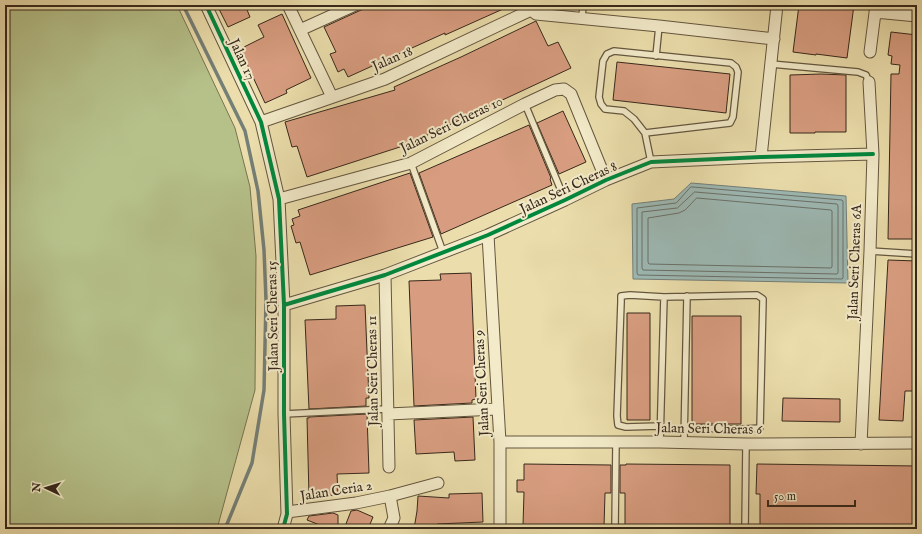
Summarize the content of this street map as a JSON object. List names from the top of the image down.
{
  "streets": {
    "street": [
      "Jalan 18",
      "Jalan 17",
      "Jalan Seri Cheras 10",
      "Jalan Seri Cheras 8",
      "Jalan Seri Cheras 6A",
      "Jalan Seri Cheras 15",
      "Jalan Seri Cheras 11",
      "Jalan Seri Cheras 9",
      "Jalan Seri Cheras 6",
      "Jalan Ceria 2"
    ]
  },
  "crossings": [
    ["Jalan 18", "Jalan 17"],
    ["Jalan 18", "Jalan Seri Cheras 15"],
    ["Jalan 17", "Jalan Seri Cheras 15"],
    ["Jalan Seri Cheras 10", "Jalan Seri Cheras 8"],
    ["Jalan Seri Cheras 10", "Jalan Seri Cheras 15"],
    ["Jalan Seri Cheras 8", "Jalan Seri Cheras 6A"],
    ["Jalan Seri Cheras 8", "Jalan Seri Cheras 15"],
    ["Jalan Seri Cheras 8", "Jalan Seri Cheras 11"],
    ["Jalan Seri Cheras 8", "Jalan Seri Cheras 9"],
    ["Jalan Seri Cheras 6A", "Jalan Seri Cheras 6"],
    ["Jalan Seri Cheras 15", "Jalan Ceria 2"],
    ["Jalan Seri Cheras 9", "Jalan Seri Cheras 6"]
  ],
  "scale_bar": "50 m",
  "north": "left"
}
